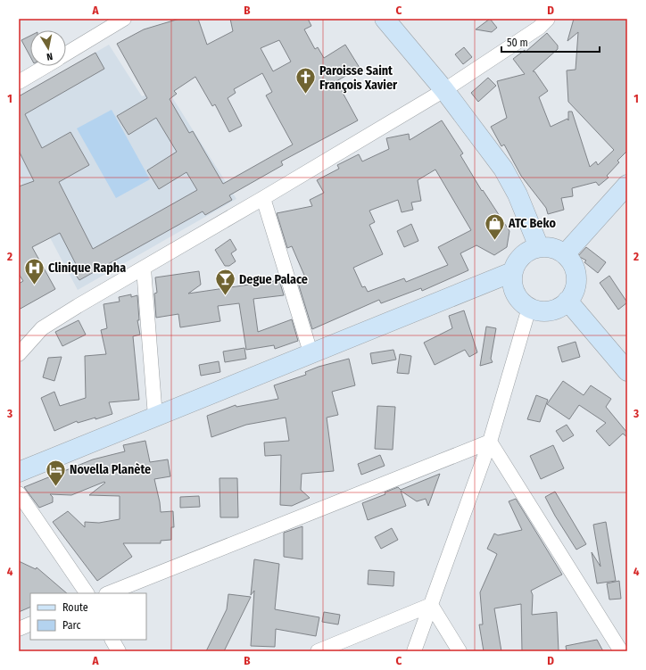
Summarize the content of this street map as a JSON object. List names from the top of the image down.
{
  "places": {
    "church": ["Paroisse Saint François Xavier"],
    "shop": ["ATC Beko"],
    "hospital": ["Clinique Rapha"],
    "bar": ["Degue Palace"],
    "hotel": ["Novella Planète"]
  },
  "legend": ["Route", "Parc"],
  "scale_bar": "50 m",
  "north": "bottom",
  "grid": {
    "columns": [
      "A",
      "B",
      "C",
      "D"
    ],
    "rows": [
      "1",
      "2",
      "3",
      "4"
    ]
  }
}
